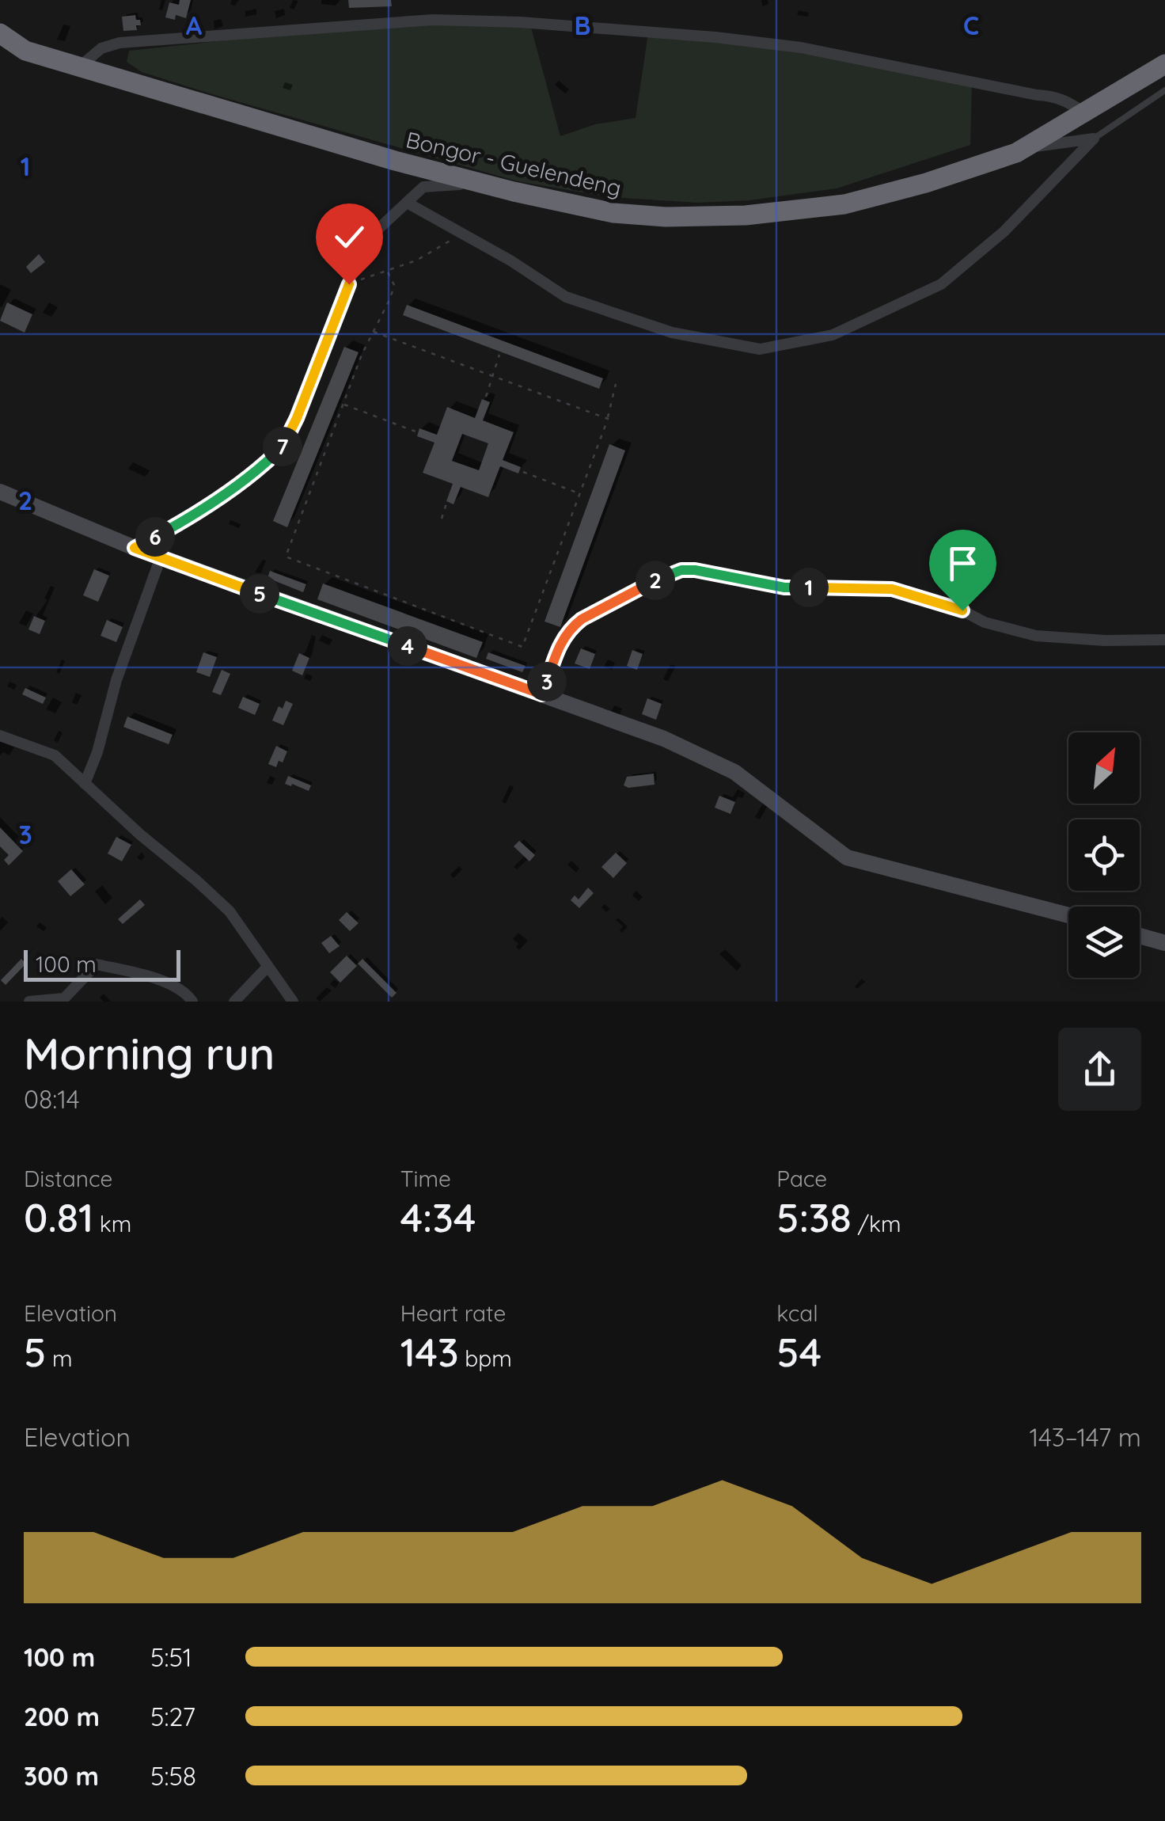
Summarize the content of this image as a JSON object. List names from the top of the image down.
{
  "streets": {
    "highway": ["Bongor - Guelendeng"]
  },
  "scale_bar": "100 m",
  "north": "top right",
  "page": {
    "pins": [
      "7",
      "6",
      "2",
      "1",
      "5",
      "4",
      "3"
    ],
    "scale": "100 m",
    "heading": ["Morning run", "08:14"],
    "stats": [
      ["Distance", "0.81 km"],
      ["Time", "4:34"],
      ["Pace", "5:38 /km"],
      ["Elevation", "5 m"],
      ["Heart rate", "143 bpm"],
      ["kcal", "54"]
    ],
    "chart": ["Elevation", "143–147 m"],
    "list": [
      {
        "name": "100 m",
        "note": "5:51"
      },
      {
        "name": "200 m",
        "note": "5:27"
      },
      {
        "name": "300 m",
        "note": "5:58"
      }
    ]
  },
  "grid": {
    "columns": ["A", "B", "C"],
    "rows": ["1", "2", "3"]
  }
}
